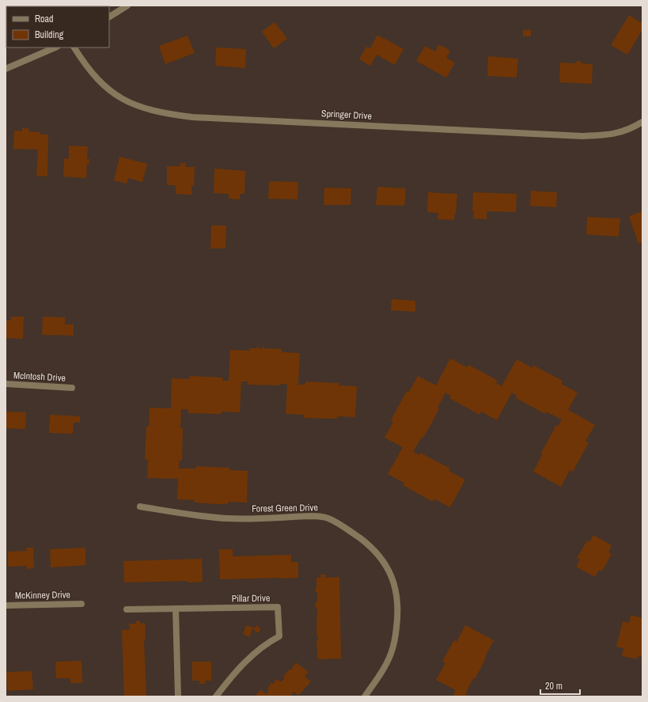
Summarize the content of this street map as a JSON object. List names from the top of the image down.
{
  "streets": {
    "street": [
      "Springer Drive",
      "McIntosh Drive",
      "Forest Green Drive",
      "McKinney Drive",
      "Pillar Drive"
    ]
  },
  "legend": ["Road", "Building"],
  "scale_bar": "20 m"
}
